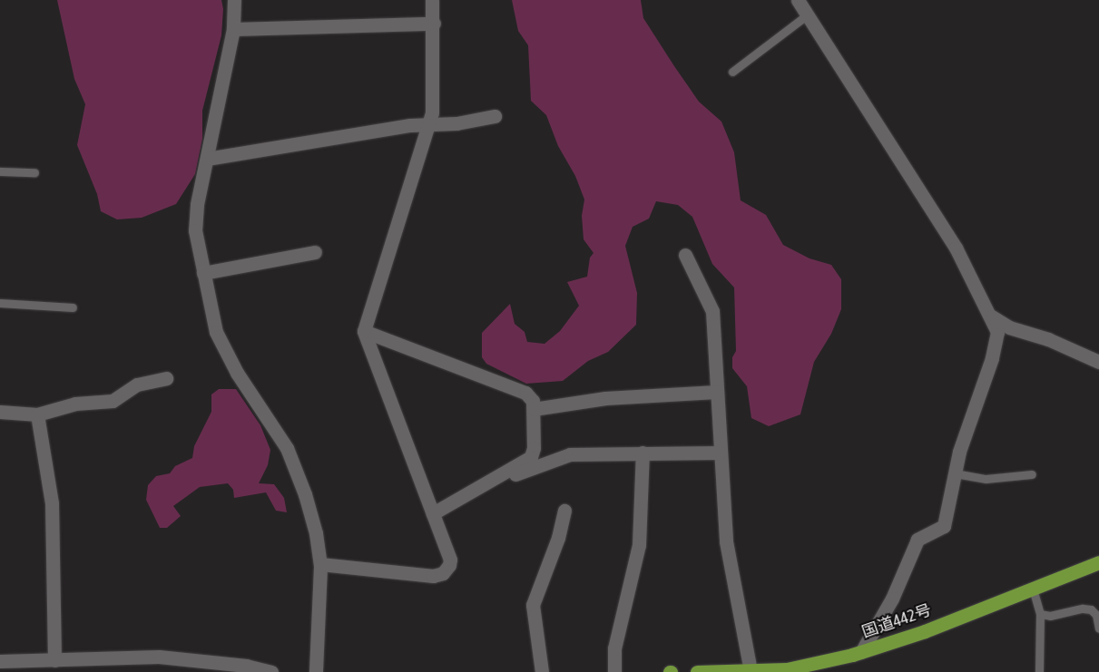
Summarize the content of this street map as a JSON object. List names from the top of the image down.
{
  "streets": {
    "highway": ["国道442号"]
  }
}
